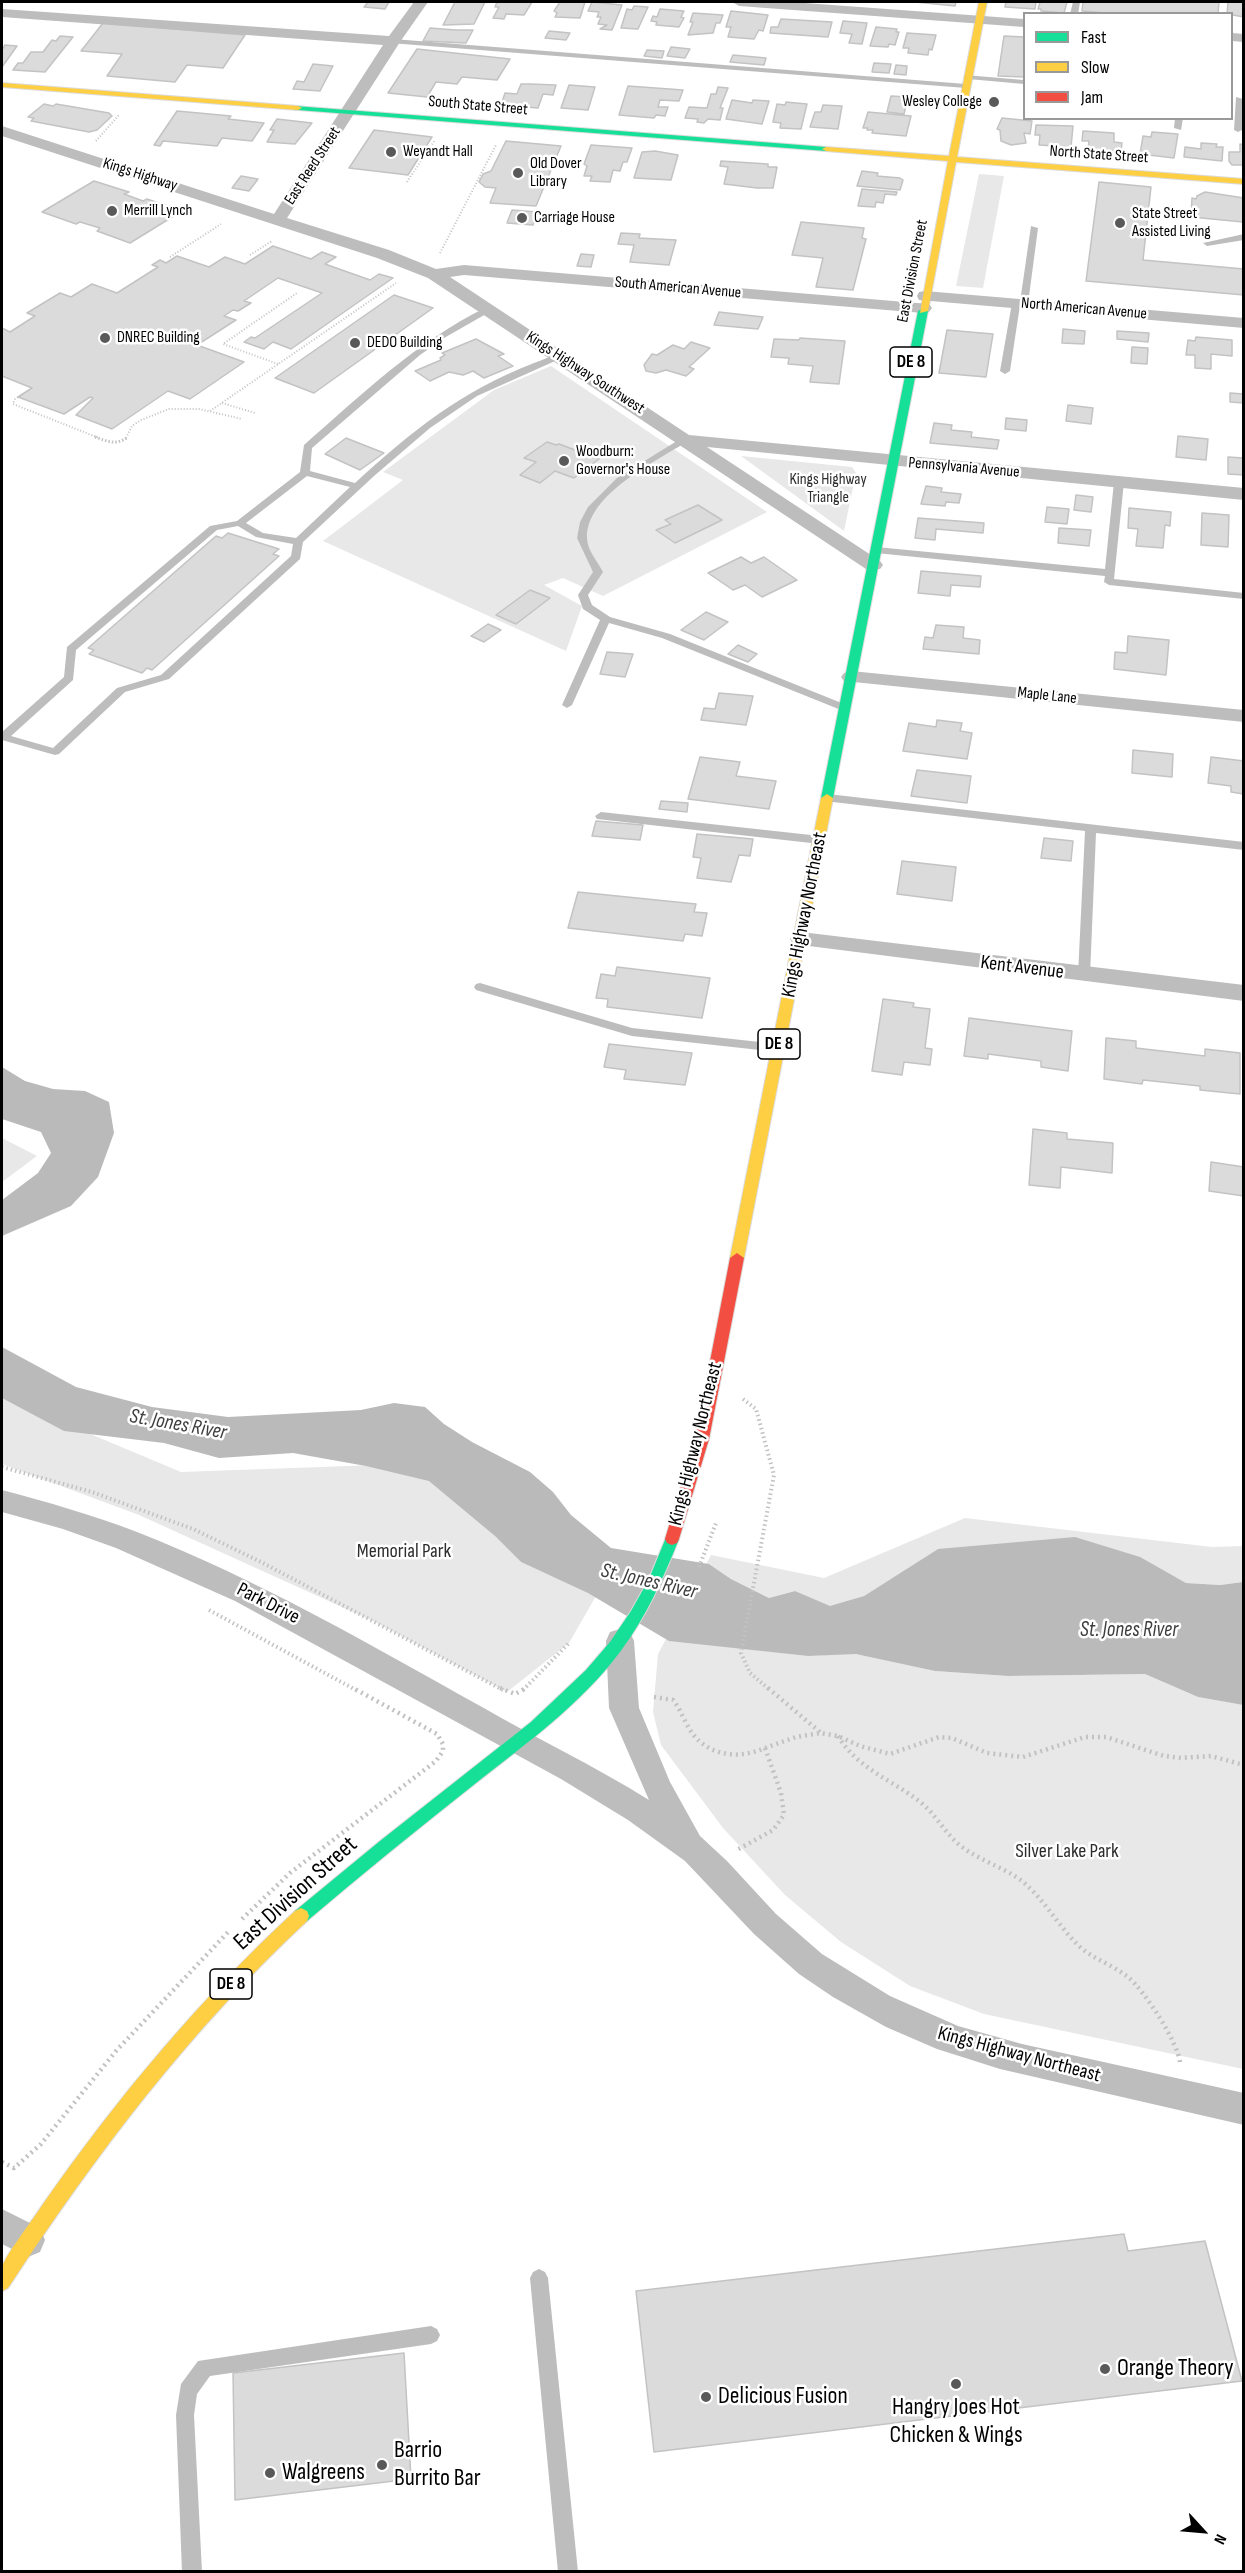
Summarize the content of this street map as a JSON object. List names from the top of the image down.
{
  "streets": {
    "main road": [
      "South State Street",
      "North State Street",
      "East Division Street",
      "DE 8",
      "Kings Highway Northeast"
    ],
    "street": [
      "East Reed Street",
      "Kings Highway",
      "South American Avenue",
      "North American Avenue",
      "Kings Highway Southwest",
      "Pennsylvania Avenue",
      "Maple Lane",
      "Kent Avenue",
      "Park Drive"
    ]
  },
  "crossings": [
    ["South State Street", "North State Street"],
    ["South State Street", "East Reed Street"],
    ["South State Street", "East Division Street"],
    ["South State Street", "DE 8"],
    ["North State Street", "East Division Street"],
    ["North State Street", "DE 8"],
    ["East Reed Street", "Kings Highway"],
    ["East Reed Street", "Kings Highway Southwest"],
    ["Kings Highway", "Kings Highway Southwest"],
    ["East Division Street", "South American Avenue"],
    ["East Division Street", "North American Avenue"],
    ["East Division Street", "DE 8"],
    ["East Division Street", "Kings Highway Southwest"],
    ["East Division Street", "Pennsylvania Avenue"],
    ["East Division Street", "Kings Highway Northeast"],
    ["East Division Street", "Park Drive"],
    ["South American Avenue", "North American Avenue"],
    ["South American Avenue", "Kings Highway Southwest"],
    ["Kings Highway Southwest", "Pennsylvania Avenue"],
    ["Kings Highway Southwest", "Kings Highway Northeast"],
    ["Maple Lane", "Kings Highway Northeast"],
    ["Kings Highway Northeast", "Kent Avenue"],
    ["Kings Highway Northeast", "Park Drive"]
  ],
  "water": ["St. Jones River"],
  "parks": ["Kings Highway Triangle", "Memorial Park", "Silver Lake Park"],
  "places": [
    "Wesley College",
    "Weyandt Hall",
    "Old Dover Library",
    "Merrill Lynch",
    "Carriage House",
    "State Street Assisted Living",
    "DNREC Building",
    "DEDO Building",
    "Woodburn: Governor's House",
    "Orange Theory",
    "Hangry Joes Hot Chicken & Wings",
    "Delicious Fusion",
    "Barrio Burrito Bar",
    "Walgreens"
  ],
  "legend": ["Fast", "Slow", "Jam"],
  "north": "bottom right"
}
